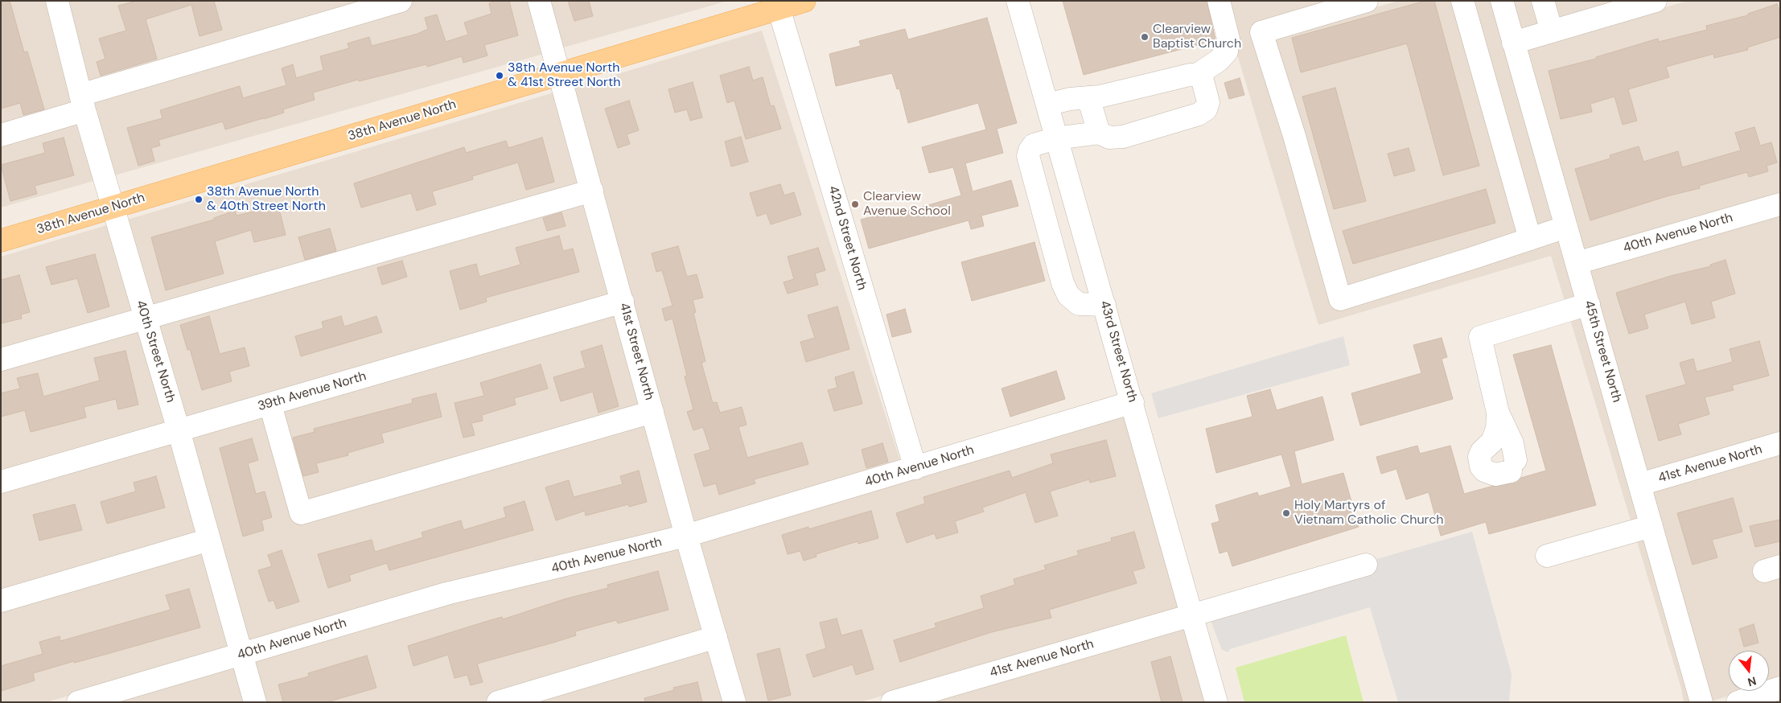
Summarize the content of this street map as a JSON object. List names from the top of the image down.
{
  "streets": {
    "main road": ["38th Avenue North"],
    "street": [
      "40th Avenue North",
      "42nd Street North",
      "40th Street North",
      "41st Street North",
      "43rd Street North",
      "45th Street North",
      "39th Avenue North",
      "41st Avenue North"
    ]
  },
  "crossings": [
    ["38th Avenue North", "42nd Street North"],
    ["38th Avenue North", "40th Street North"],
    ["38th Avenue North", "41st Street North"],
    ["40th Avenue North", "42nd Street North"],
    ["40th Avenue North", "40th Street North"],
    ["40th Avenue North", "41st Street North"],
    ["40th Avenue North", "43rd Street North"],
    ["40th Avenue North", "45th Street North"],
    ["40th Street North", "39th Avenue North"],
    ["41st Street North", "39th Avenue North"],
    ["43rd Street North", "41st Avenue North"],
    ["45th Street North", "41st Avenue North"]
  ],
  "places": [
    "Clearview Baptist Church",
    "38th Avenue North & 41st Street North",
    "38th Avenue North & 40th Street North",
    "Clearview Avenue School",
    "Holy Martyrs of Vietnam Catholic Church"
  ],
  "north": "bottom"
}
